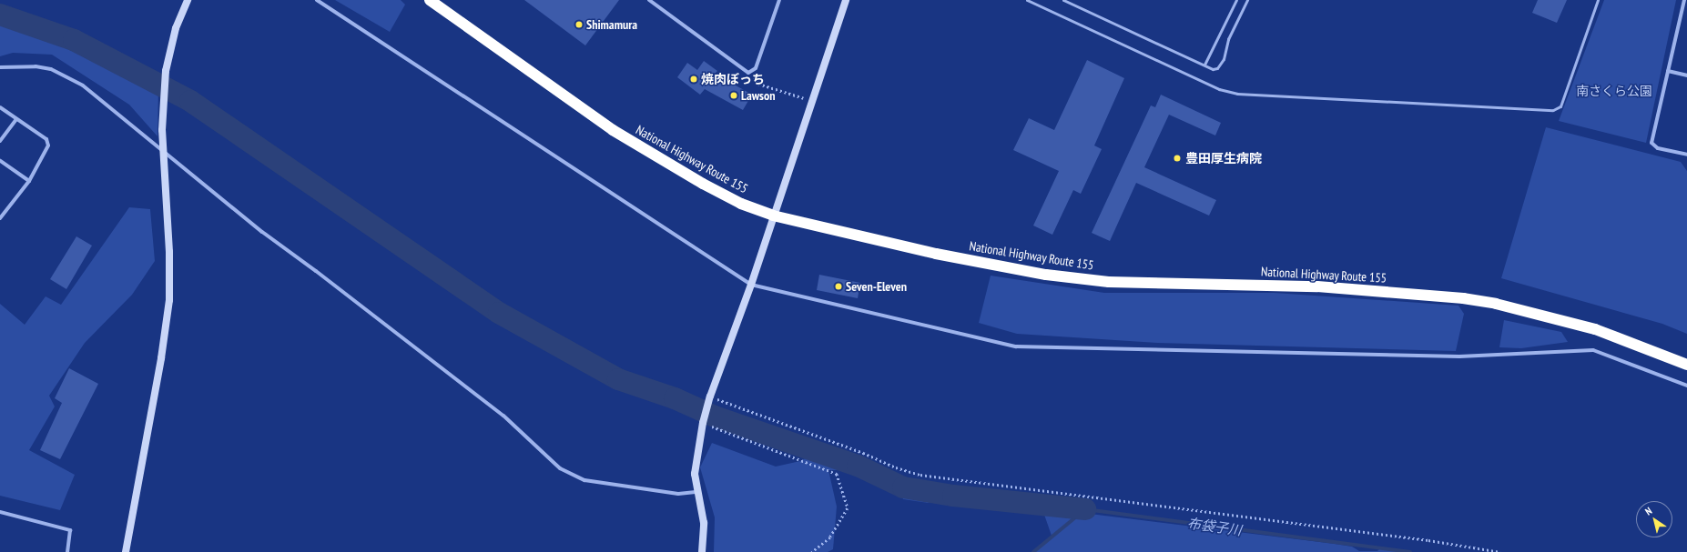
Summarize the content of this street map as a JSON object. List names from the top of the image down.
{
  "streets": {
    "highway": ["National Highway Route 155"]
  },
  "water": ["布袋子川"],
  "parks": ["南さくら公園"],
  "places": [
    "Shimamura",
    "焼肉ぼっち",
    "Lawson",
    "豊田厚生病院",
    "Seven-Eleven"
  ],
  "north": "top left"
}
